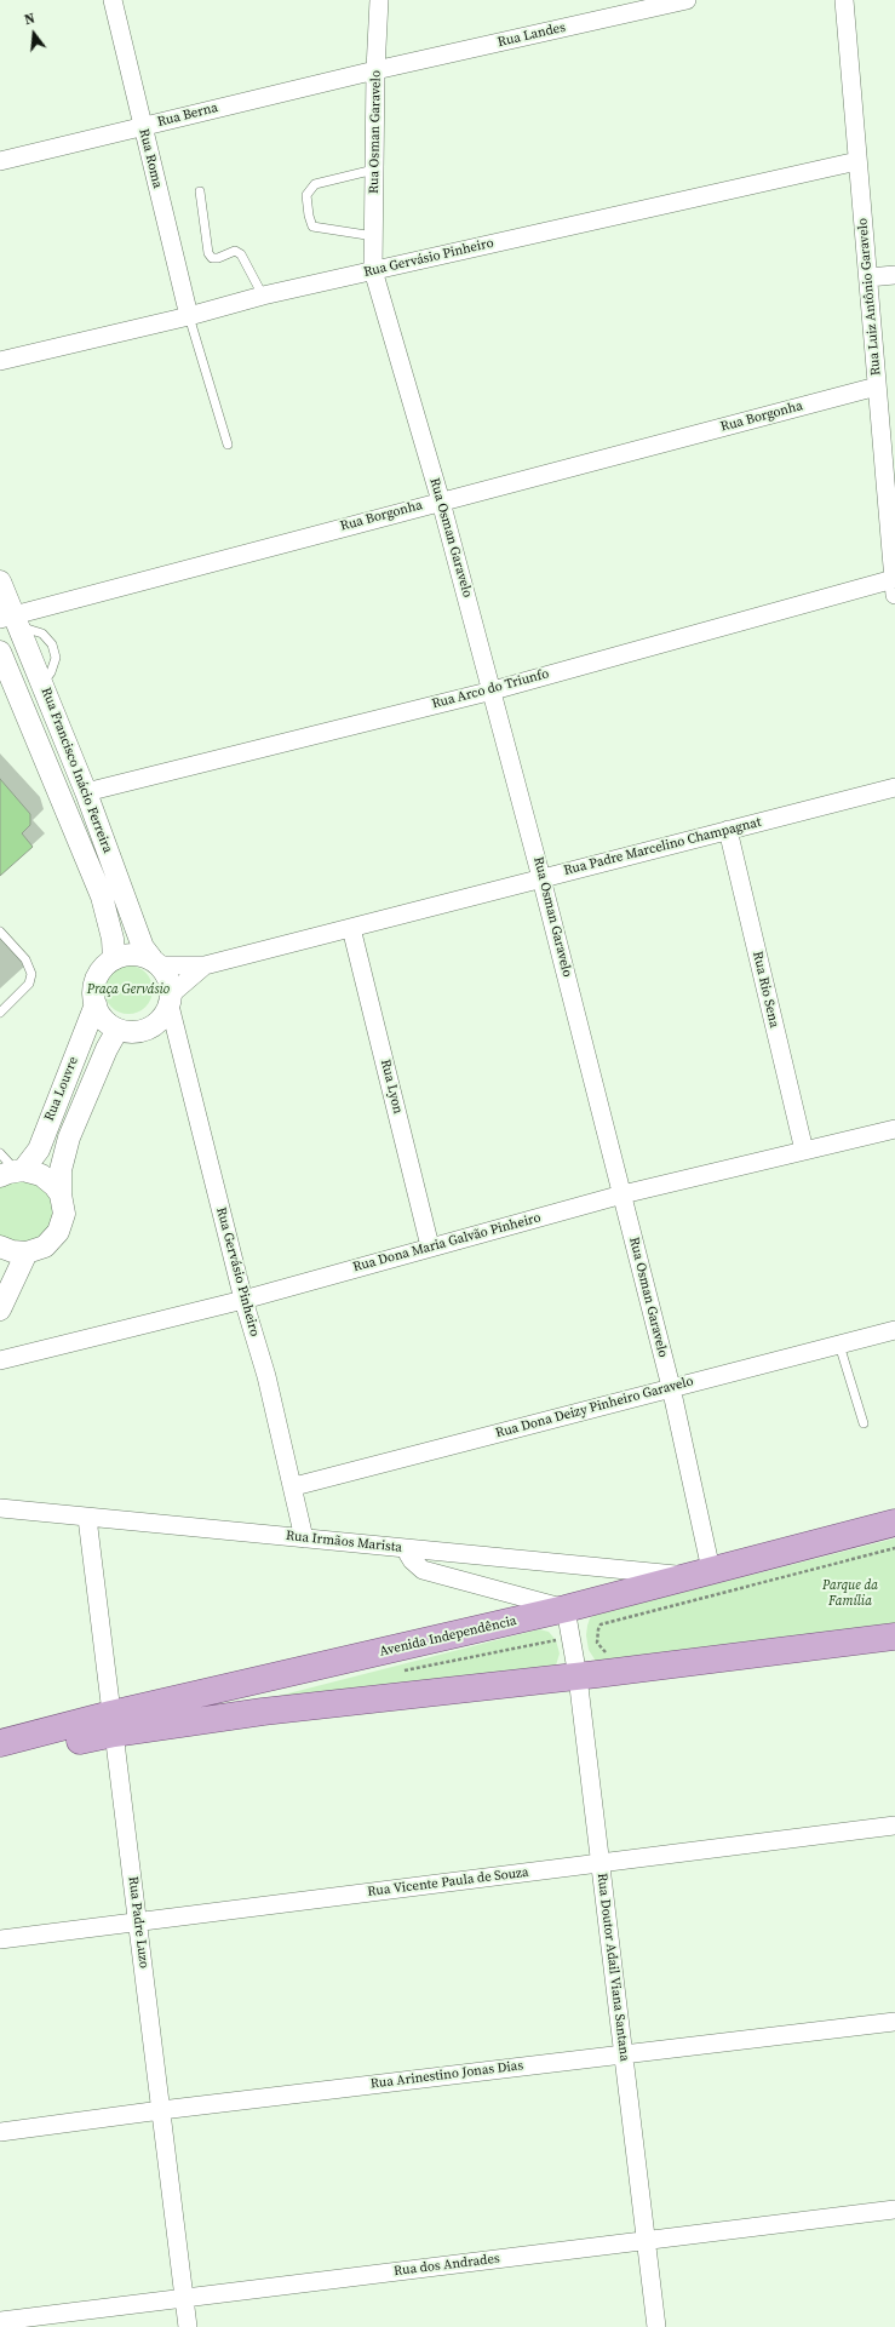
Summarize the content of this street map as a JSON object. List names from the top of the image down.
{
  "streets": {
    "main road": ["Avenida Independência"],
    "street": [
      "Rua Landes",
      "Rua Berna",
      "Rua Osman Garavelo",
      "Rua Roma",
      "Rua Gervásio Pinheiro",
      "Rua Luiz Antônio Garavelo",
      "Rua Borgonha",
      "Rua Arco do Triunfo",
      "Rua Francisco Inácio Ferreira",
      "Rua Padre Marcelino Champagnat",
      "Rua Rio Sena",
      "Rua Lyon",
      "Rua Louvre",
      "Rua Dona Maria Galvão Pinheiro",
      "Rua Dona Deizy Pinheiro Garavelo",
      "Rua Irmãos Marista",
      "Rua Vicente Paula de Souza",
      "Rua Padre Luzo",
      "Rua Doutor Adail Viana Santana",
      "Rua Arinestino Jonas Dias",
      "Rua dos Andrades"
    ]
  },
  "crossings": [
    ["Rua Landes", "Rua Berna"],
    ["Rua Landes", "Rua Osman Garavelo"],
    ["Rua Berna", "Rua Osman Garavelo"],
    ["Rua Berna", "Rua Roma"],
    ["Rua Osman Garavelo", "Rua Gervásio Pinheiro"],
    ["Rua Osman Garavelo", "Rua Borgonha"],
    ["Rua Osman Garavelo", "Rua Arco do Triunfo"],
    ["Rua Osman Garavelo", "Rua Padre Marcelino Champagnat"],
    ["Rua Osman Garavelo", "Rua Dona Maria Galvão Pinheiro"],
    ["Rua Osman Garavelo", "Rua Dona Deizy Pinheiro Garavelo"],
    ["Rua Osman Garavelo", "Rua Irmãos Marista"],
    ["Rua Osman Garavelo", "Avenida Independência"],
    ["Rua Roma", "Rua Gervásio Pinheiro"],
    ["Rua Gervásio Pinheiro", "Rua Luiz Antônio Garavelo"],
    ["Rua Gervásio Pinheiro", "Rua Francisco Inácio Ferreira"],
    ["Rua Gervásio Pinheiro", "Rua Padre Marcelino Champagnat"],
    ["Rua Gervásio Pinheiro", "Rua Louvre"],
    ["Rua Gervásio Pinheiro", "Rua Dona Maria Galvão Pinheiro"],
    ["Rua Gervásio Pinheiro", "Rua Dona Deizy Pinheiro Garavelo"],
    ["Rua Gervásio Pinheiro", "Rua Irmãos Marista"],
    ["Rua Luiz Antônio Garavelo", "Rua Borgonha"],
    ["Rua Luiz Antônio Garavelo", "Rua Arco do Triunfo"],
    ["Rua Borgonha", "Rua Francisco Inácio Ferreira"],
    ["Rua Arco do Triunfo", "Rua Francisco Inácio Ferreira"],
    ["Rua Francisco Inácio Ferreira", "Rua Padre Marcelino Champagnat"],
    ["Rua Francisco Inácio Ferreira", "Rua Louvre"],
    ["Rua Padre Marcelino Champagnat", "Rua Rio Sena"],
    ["Rua Padre Marcelino Champagnat", "Rua Lyon"],
    ["Rua Padre Marcelino Champagnat", "Rua Louvre"],
    ["Rua Rio Sena", "Rua Dona Maria Galvão Pinheiro"],
    ["Rua Lyon", "Rua Dona Maria Galvão Pinheiro"],
    ["Rua Irmãos Marista", "Avenida Independência"],
    ["Rua Irmãos Marista", "Rua Padre Luzo"],
    ["Avenida Independência", "Rua Padre Luzo"],
    ["Avenida Independência", "Rua Doutor Adail Viana Santana"],
    ["Rua Vicente Paula de Souza", "Rua Padre Luzo"],
    ["Rua Vicente Paula de Souza", "Rua Doutor Adail Viana Santana"],
    ["Rua Padre Luzo", "Rua Arinestino Jonas Dias"],
    ["Rua Padre Luzo", "Rua dos Andrades"],
    ["Rua Doutor Adail Viana Santana", "Rua Arinestino Jonas Dias"],
    ["Rua Doutor Adail Viana Santana", "Rua dos Andrades"]
  ],
  "parks": ["Praça Gervásio", "Parque da Família"],
  "north": "top"
}
